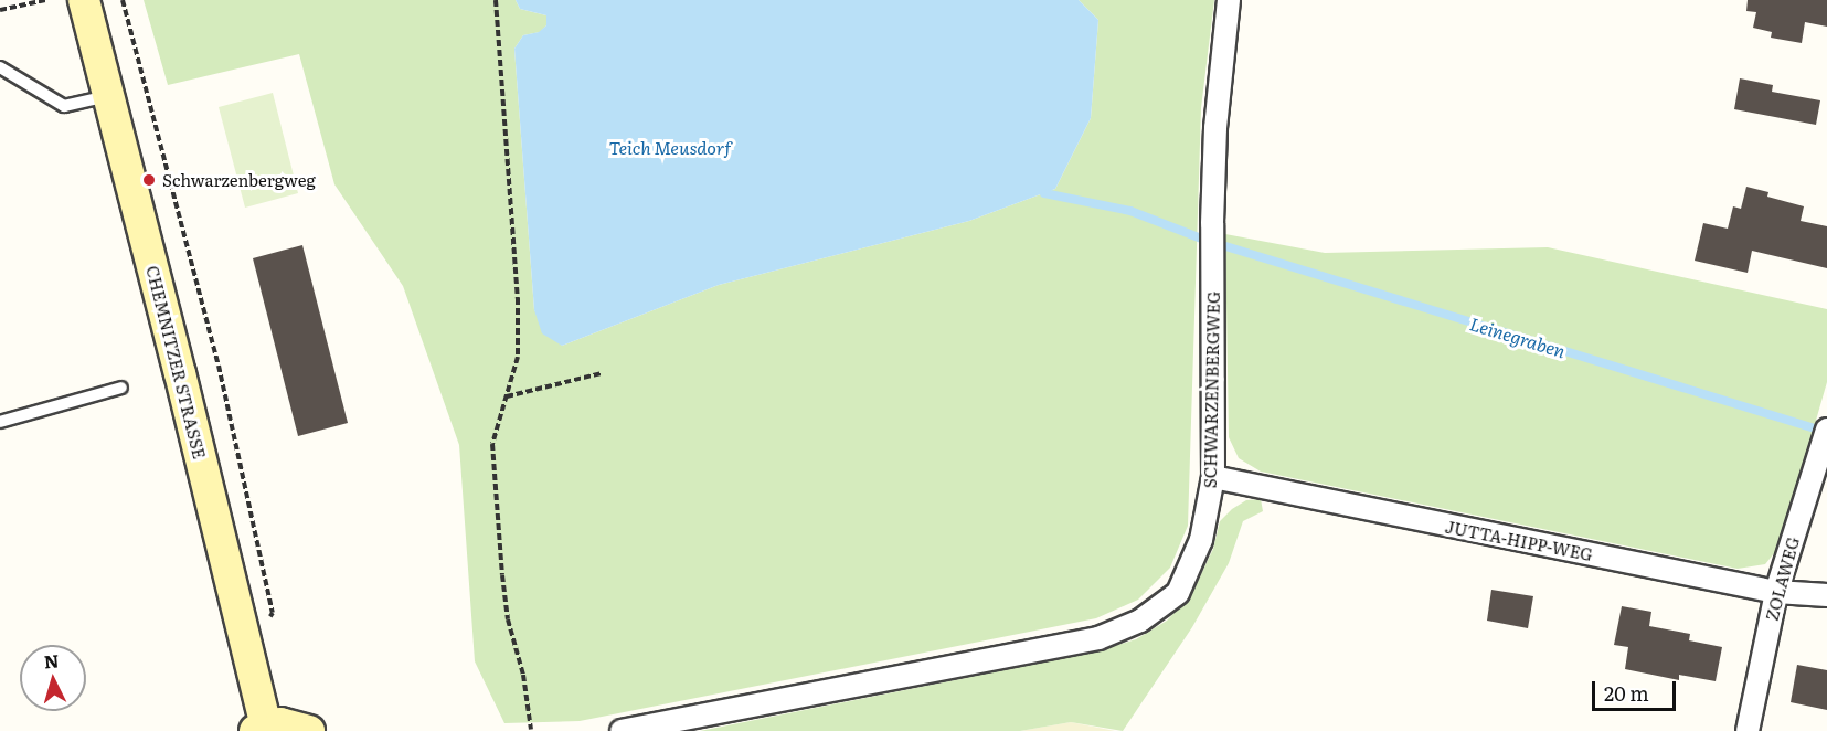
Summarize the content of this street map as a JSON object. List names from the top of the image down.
{
  "streets": {
    "main road": ["CHEMNITZER STRASSE"],
    "street": ["SCHWARZENBERGWEG", "JUTTA-HIPP-WEG", "ZOLAWEG"]
  },
  "crossings": [
    ["SCHWARZENBERGWEG", "JUTTA-HIPP-WEG"],
    ["JUTTA-HIPP-WEG", "ZOLAWEG"]
  ],
  "water": ["Teich Meusdorf", "Leinegraben"],
  "places": ["Schwarzenbergweg"],
  "scale_bar": "20 m",
  "north": "top"
}
